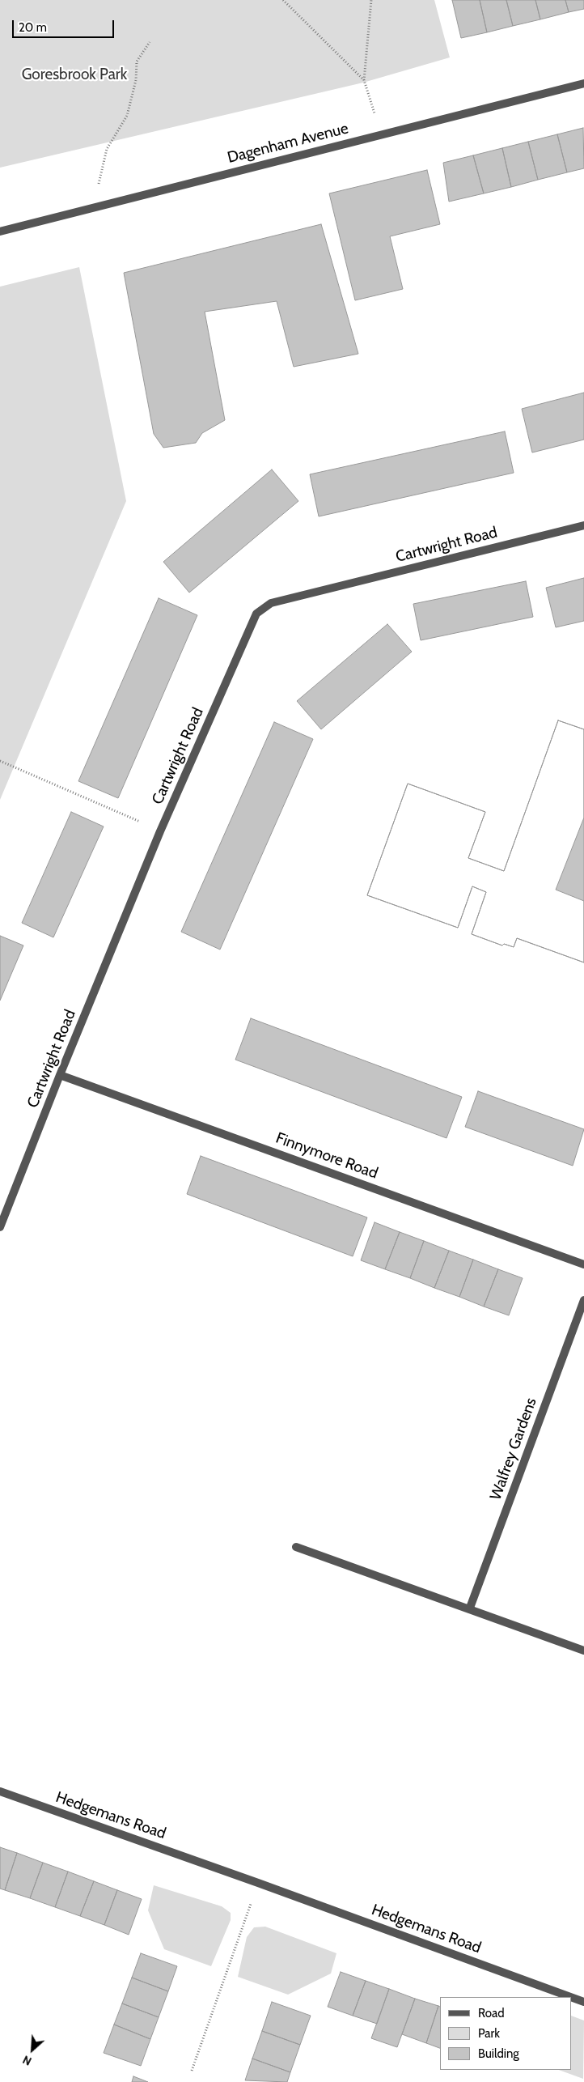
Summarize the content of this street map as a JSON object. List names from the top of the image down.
{
  "streets": {
    "street": [
      "Dagenham Avenue",
      "Cartwright Road",
      "Finnymore Road",
      "Walfrey Gardens",
      "Hedgemans Road"
    ]
  },
  "crossings": [
    ["Cartwright Road", "Finnymore Road"]
  ],
  "parks": ["Goresbrook Park"],
  "legend": ["Road", "Park", "Building"],
  "scale_bar": "20 m",
  "north": "bottom left"
}
